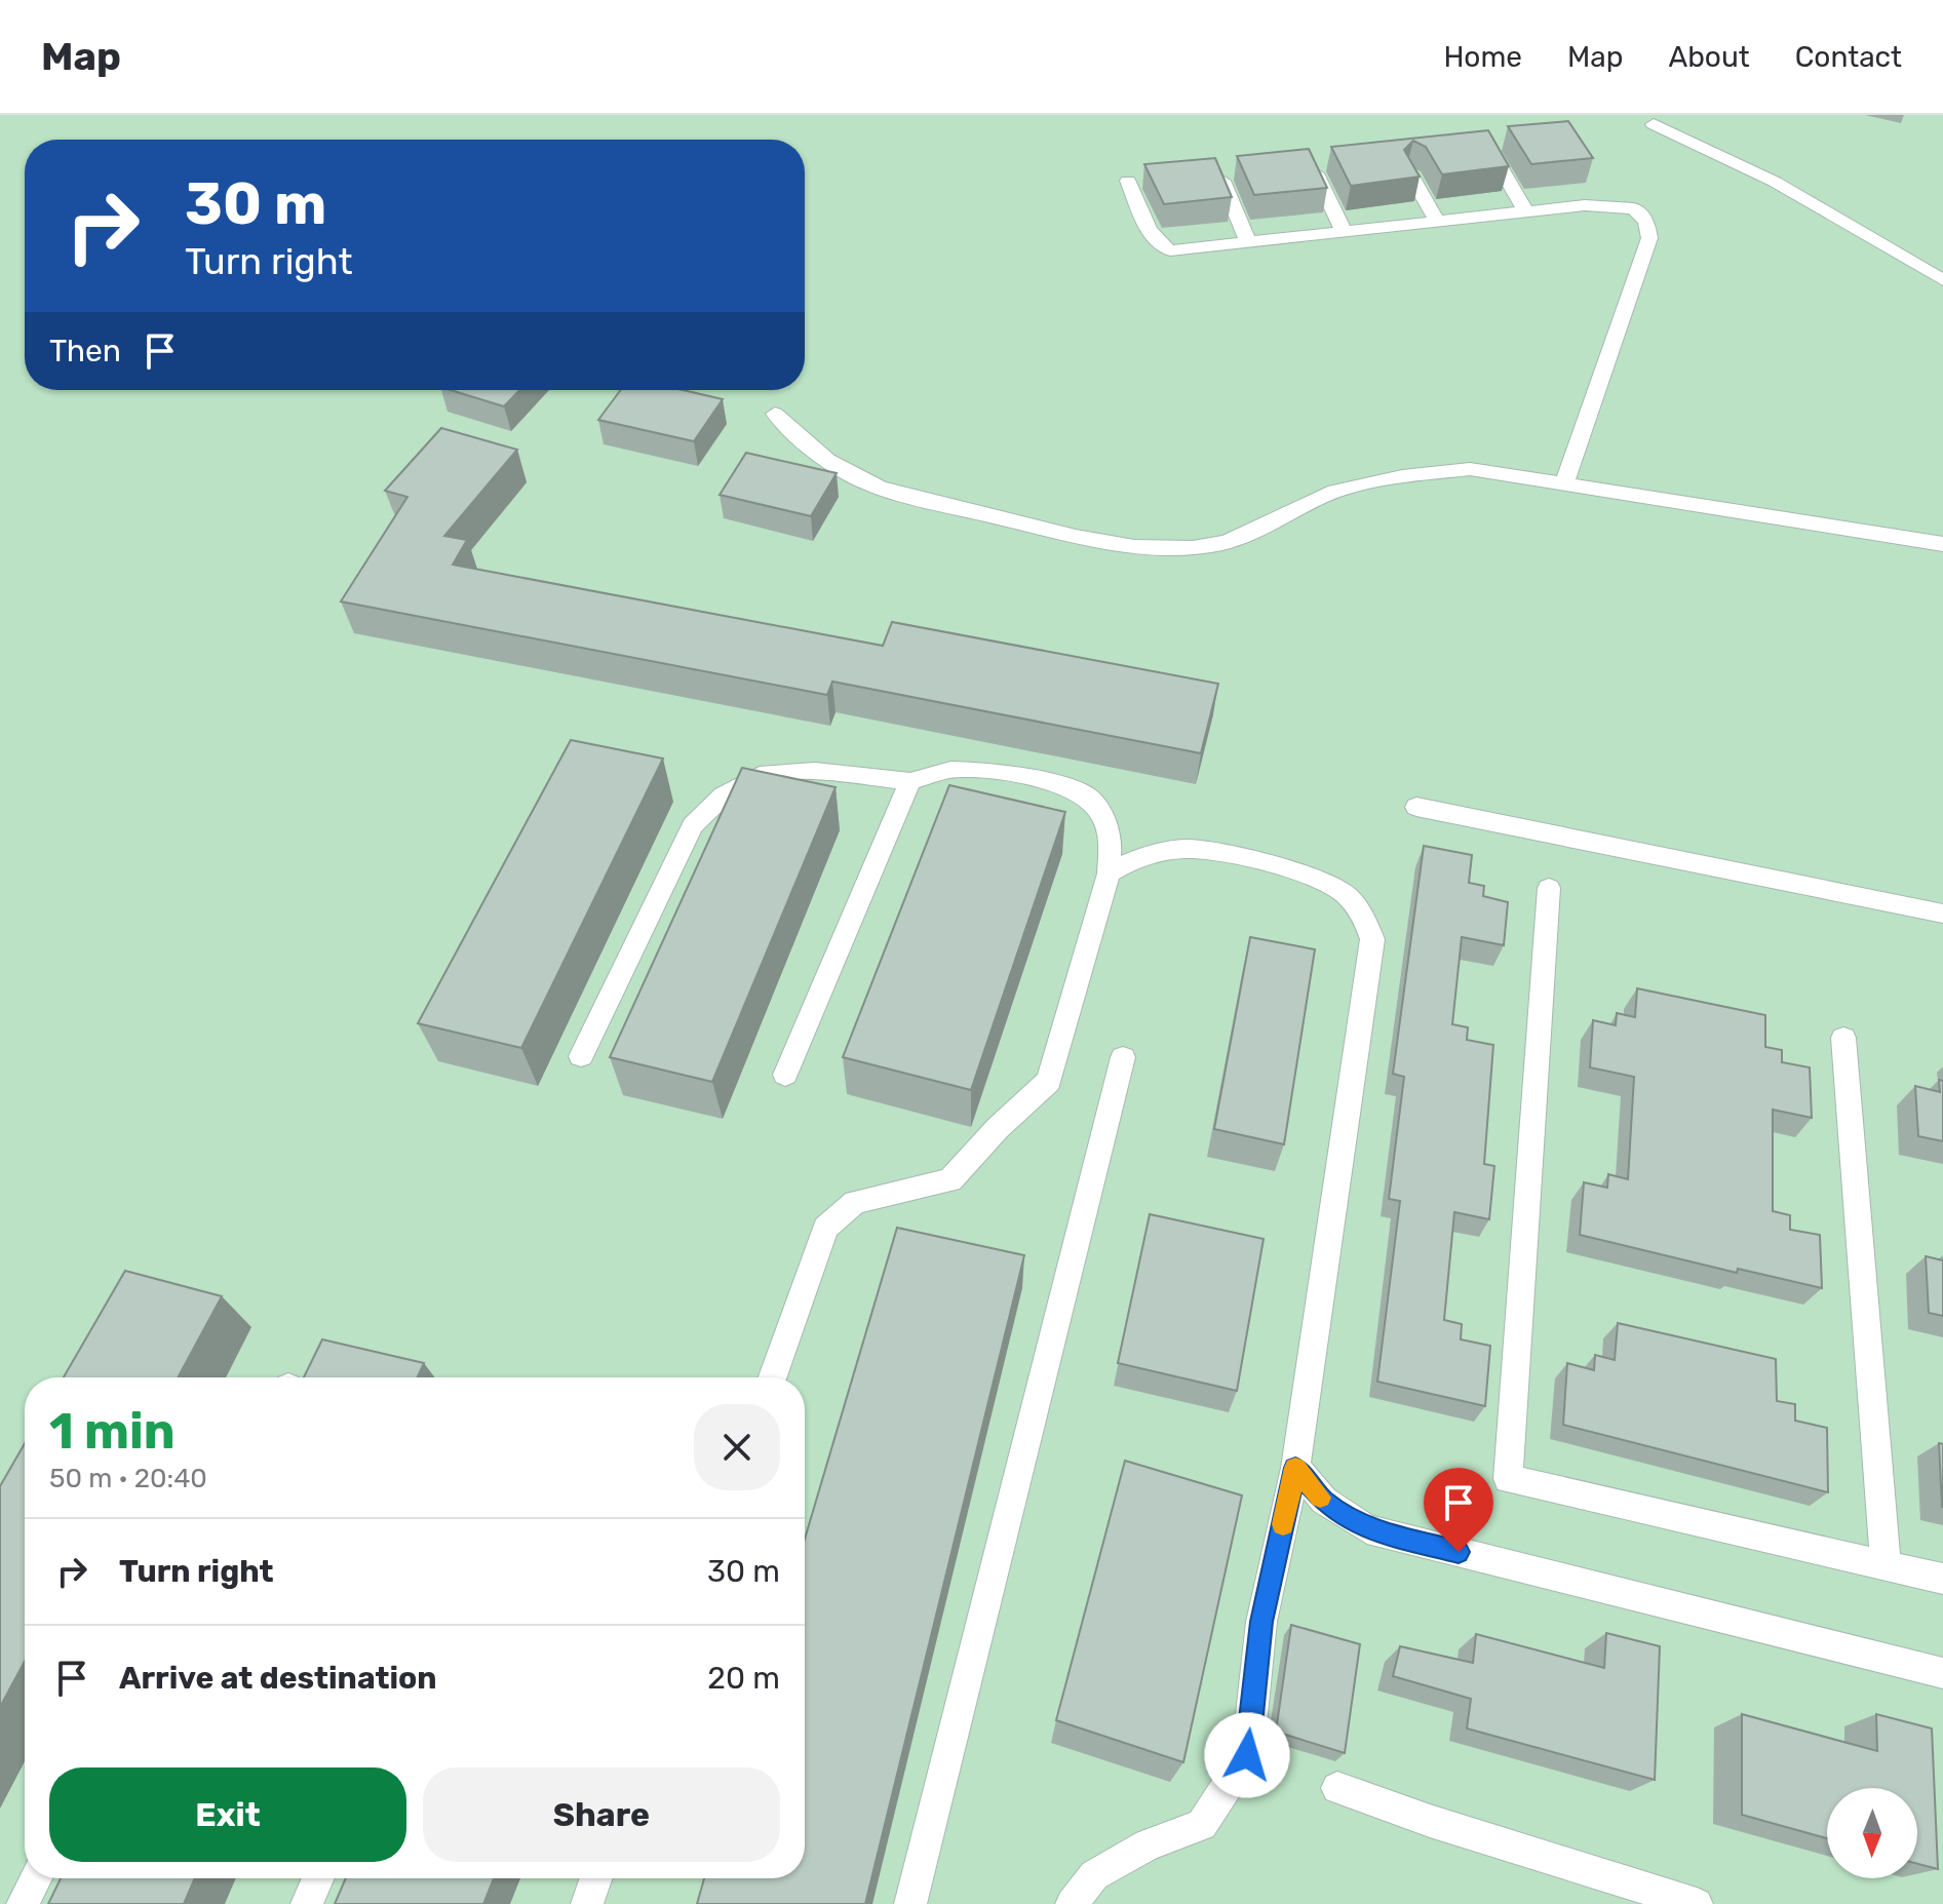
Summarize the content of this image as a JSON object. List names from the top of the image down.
{
  "north": "bottom",
  "page": {
    "header": "Map",
    "nav": [
      "Home",
      "Map",
      "About",
      "Contact"
    ],
    "turn": ["30 m", "Turn right"],
    "then": "Then",
    "heading": ["1 min", "50 m · 20:40"],
    "list": [
      {
        "name": "Turn right",
        "value": "30 m"
      },
      {
        "name": "Arrive at destination",
        "value": "20 m"
      }
    ],
    "buttons": ["Exit", "Share"]
  }
}
